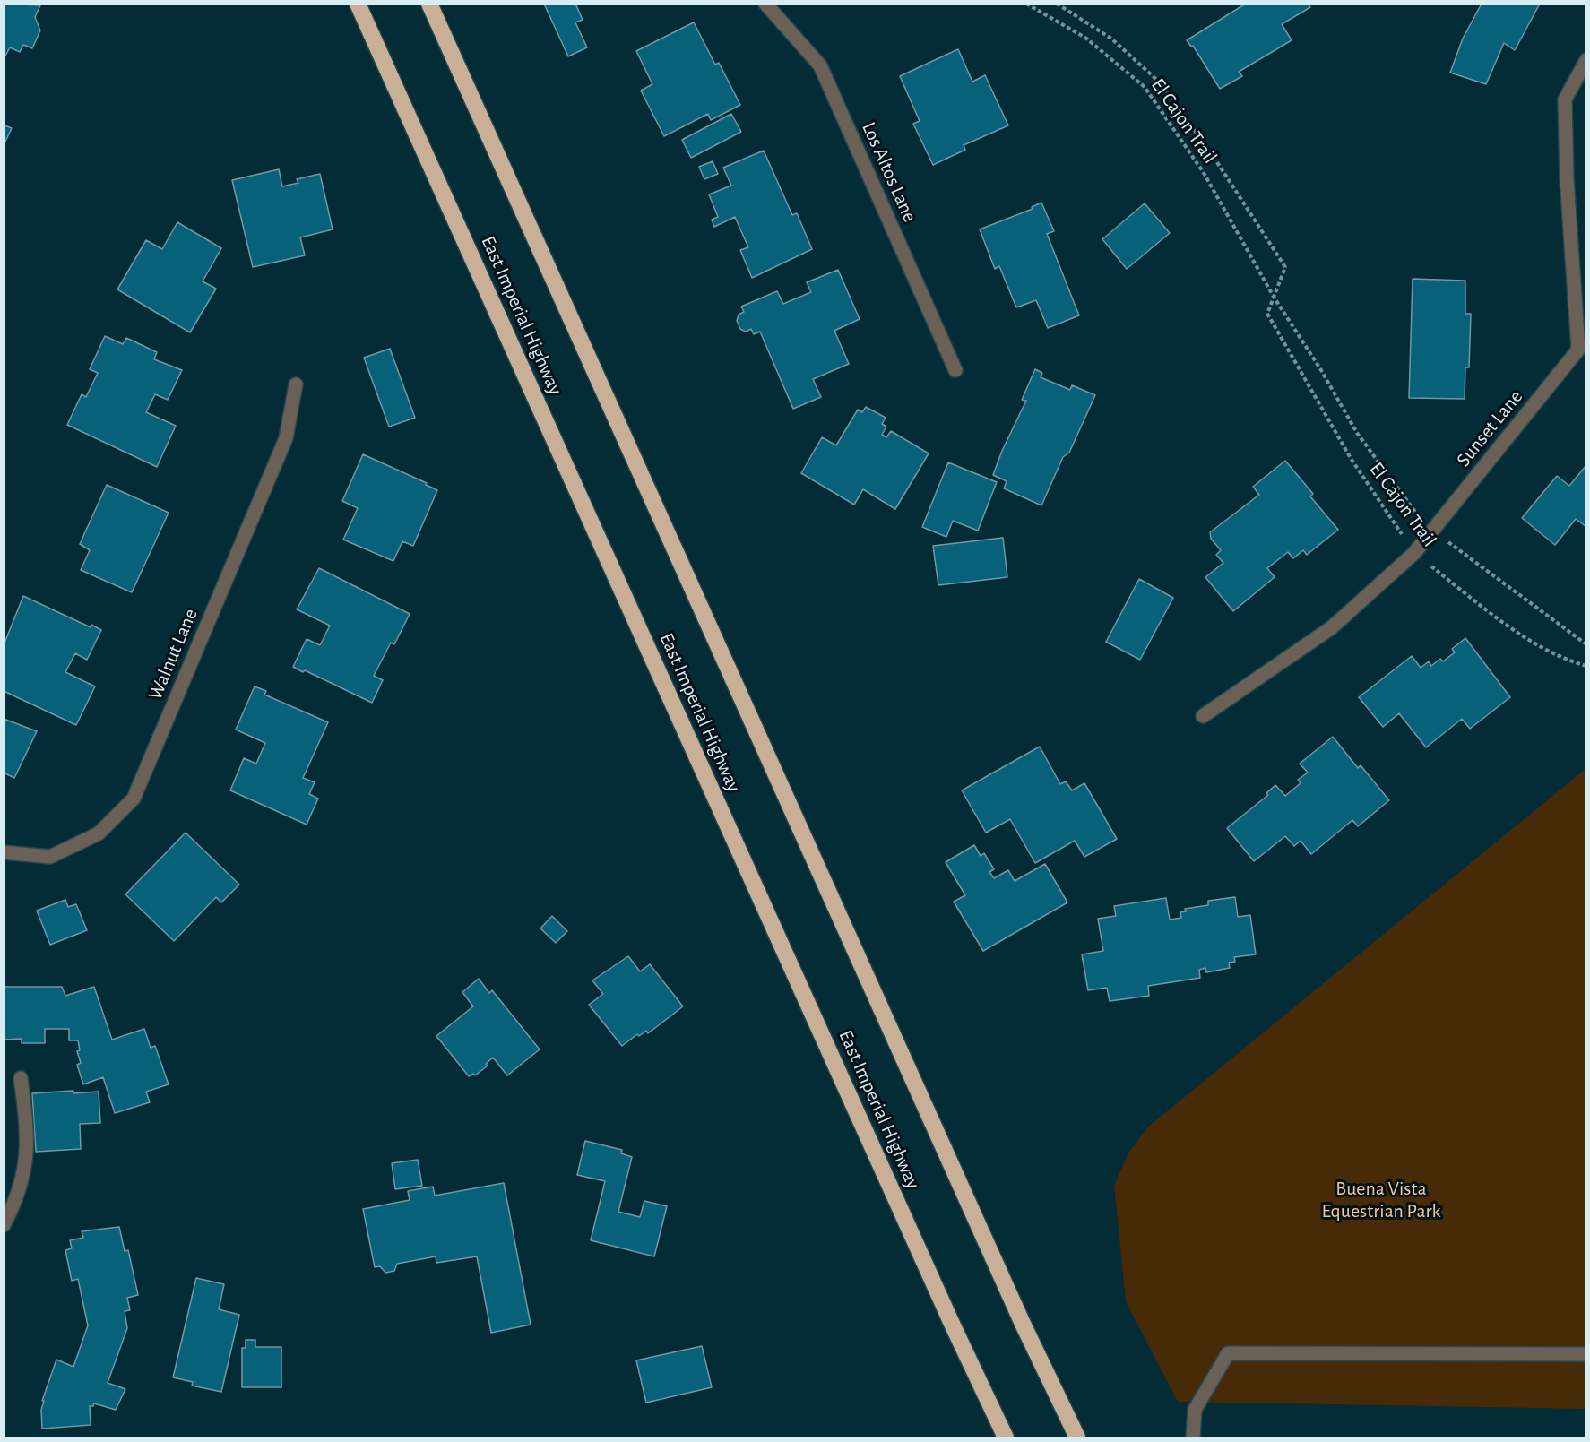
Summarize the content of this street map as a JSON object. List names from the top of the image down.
{
  "streets": {
    "highway": ["East Imperial Highway"],
    "street": ["Los Altos Lane", "Sunset Lane", "Walnut Lane"],
    "path": ["El Cajon Trail"]
  },
  "crossings": [
    ["El Cajon Trail", "Sunset Lane"]
  ],
  "parks": ["Buena Vista Equestrian Park"]
}
